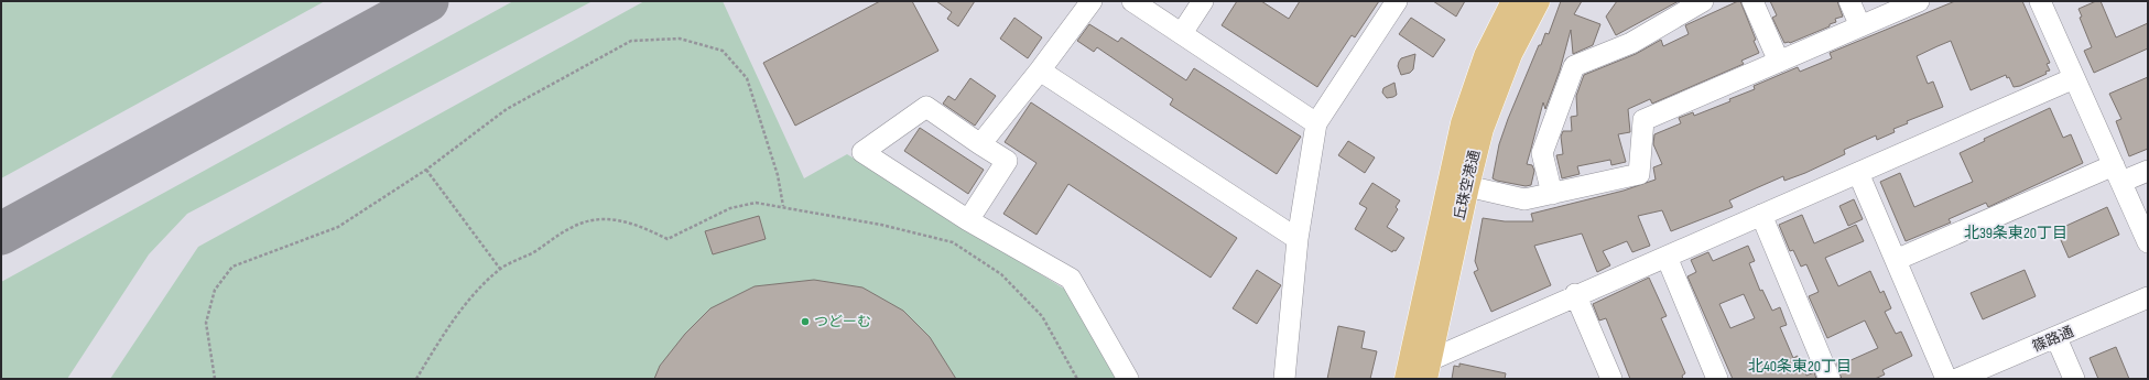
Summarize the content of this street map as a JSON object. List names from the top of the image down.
{
  "streets": {
    "main road": ["丘珠空港通"],
    "street": ["篠路通"]
  },
  "districts": ["北39条東20丁目", "北40条東20丁目"],
  "places": ["つどーむ"]
}
